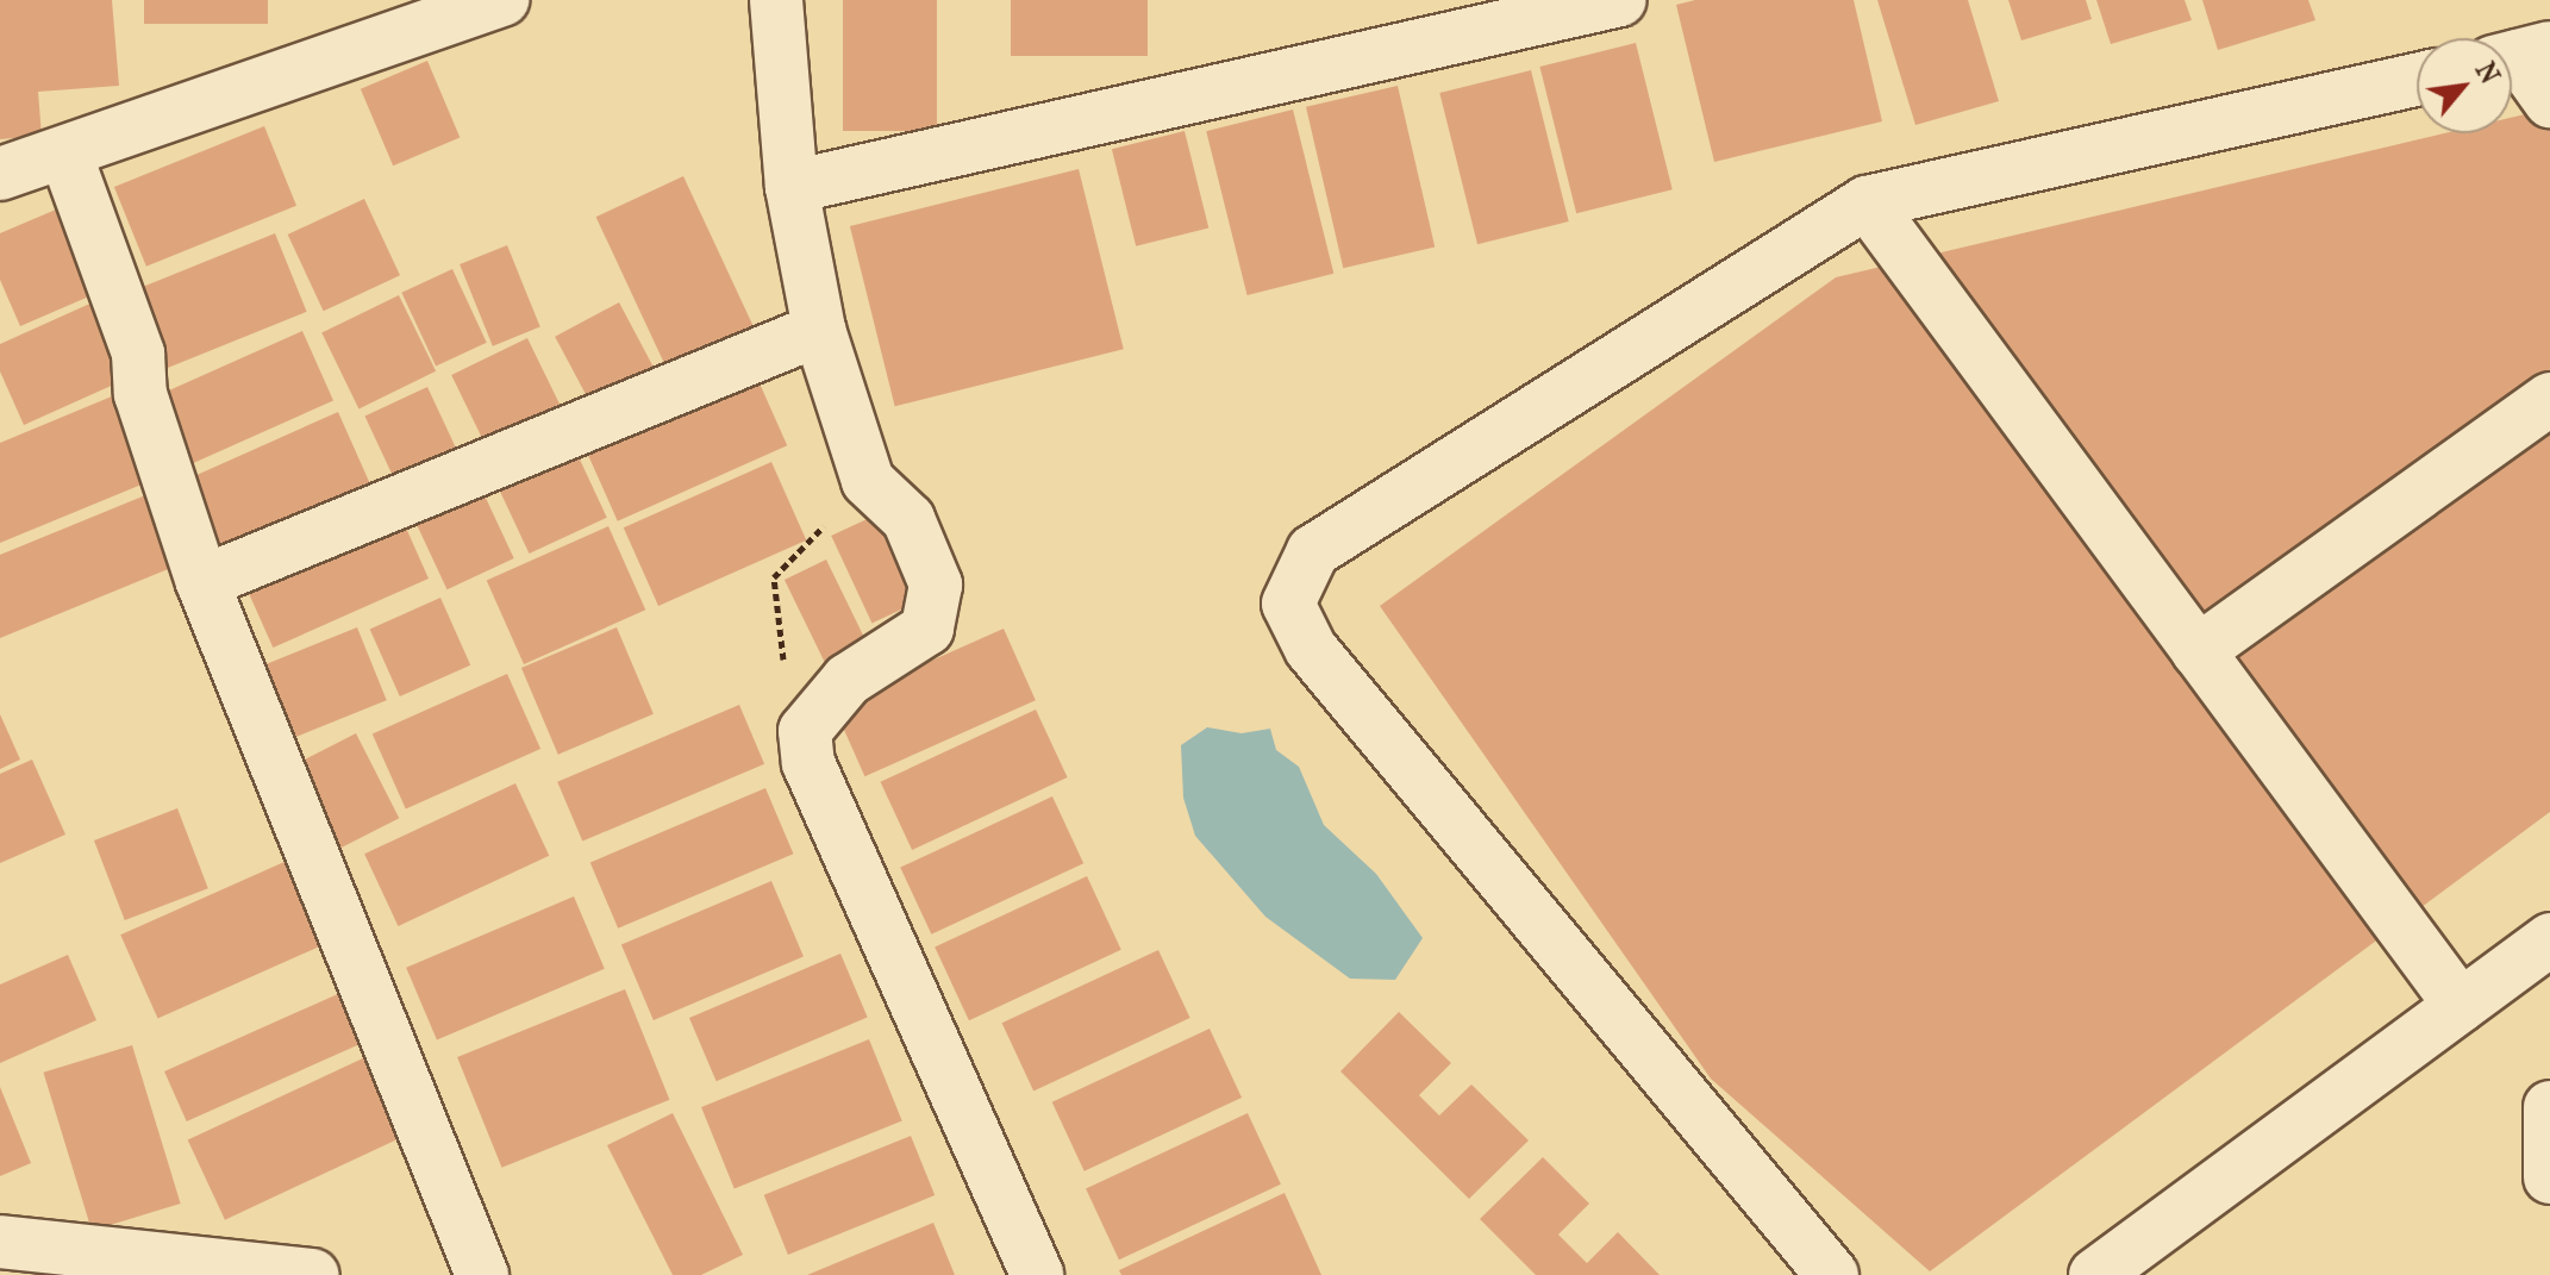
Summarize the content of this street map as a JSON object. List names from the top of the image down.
{
  "north": "top right"
}
